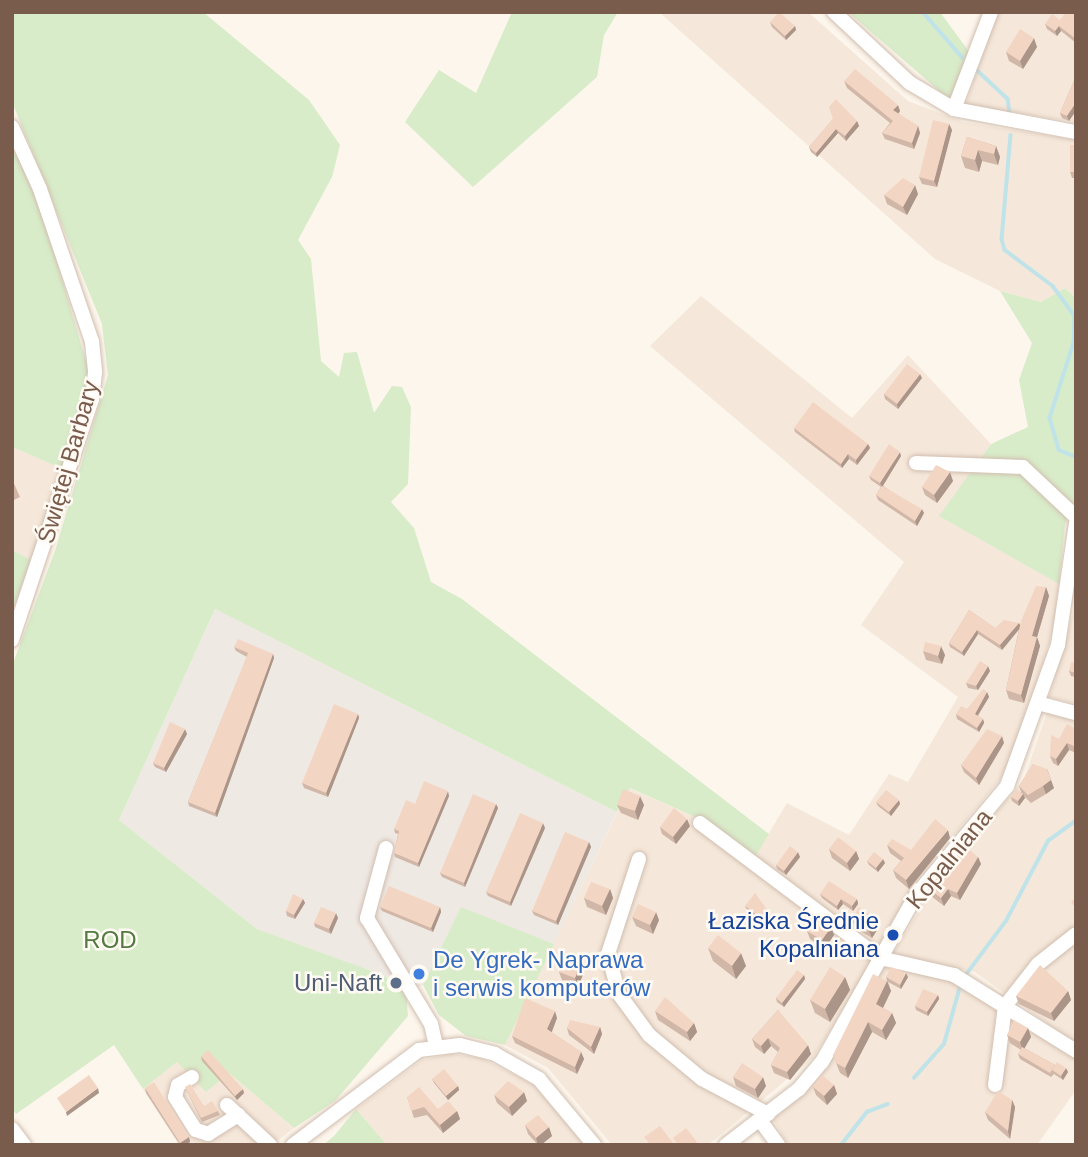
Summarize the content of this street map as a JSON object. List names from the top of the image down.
{
  "streets": {
    "street": ["Świętej Barbary", "Kopalniana"]
  },
  "parks": ["ROD"],
  "places": ["Łaziska Średnie Kopalniana", "De Ygrek- Naprawa i serwis komputerów", "Uni-Naft"]
}
